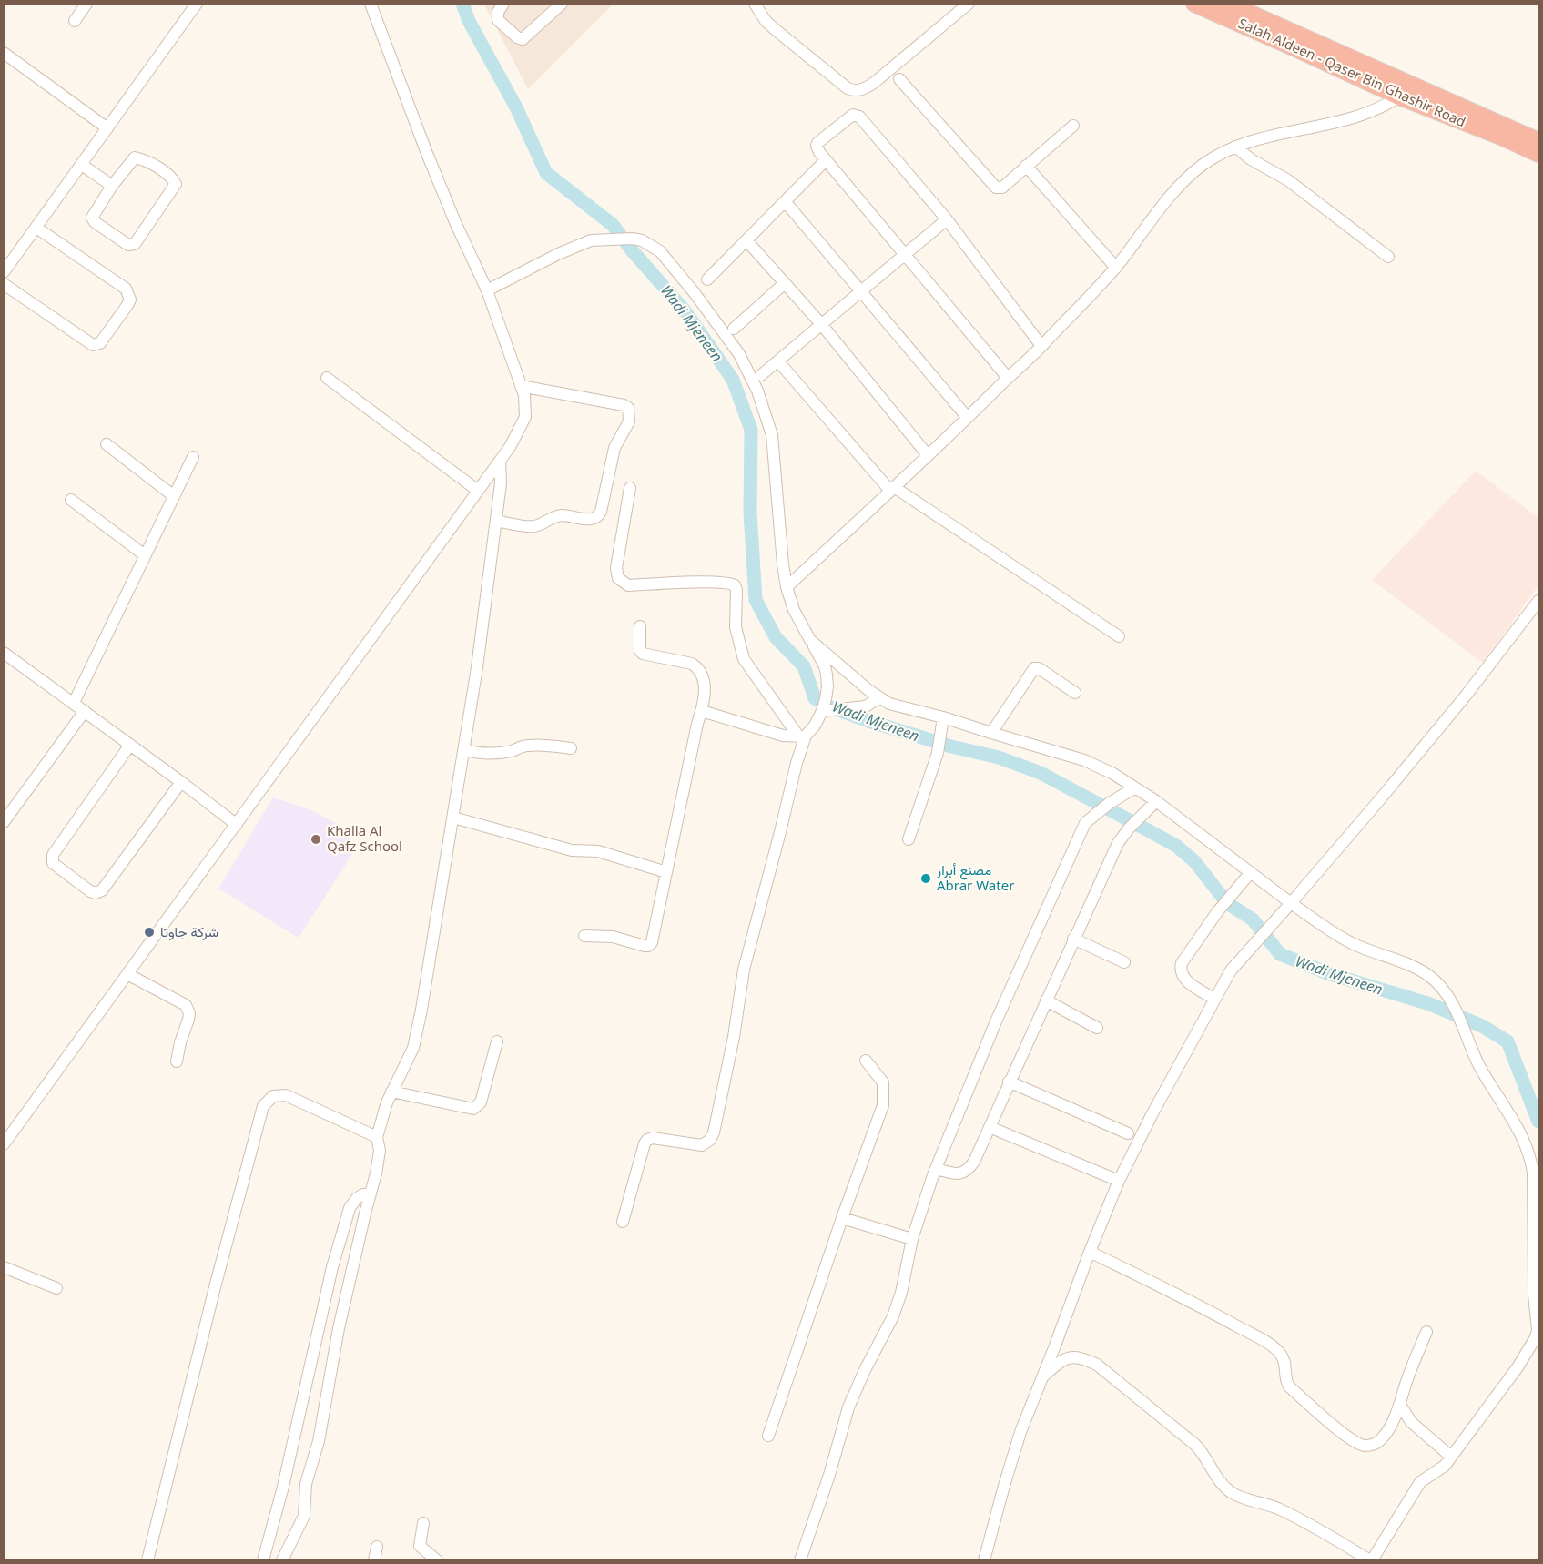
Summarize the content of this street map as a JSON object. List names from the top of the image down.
{
  "streets": {
    "highway": ["Salah Aldeen - Qaser Bin Ghashir Road"]
  },
  "water": ["Wadi Mjeneen"],
  "places": ["Khalla Al Qafz School", "مصنع أبرار Abrar Water", "شركة جاوتا"]
}
